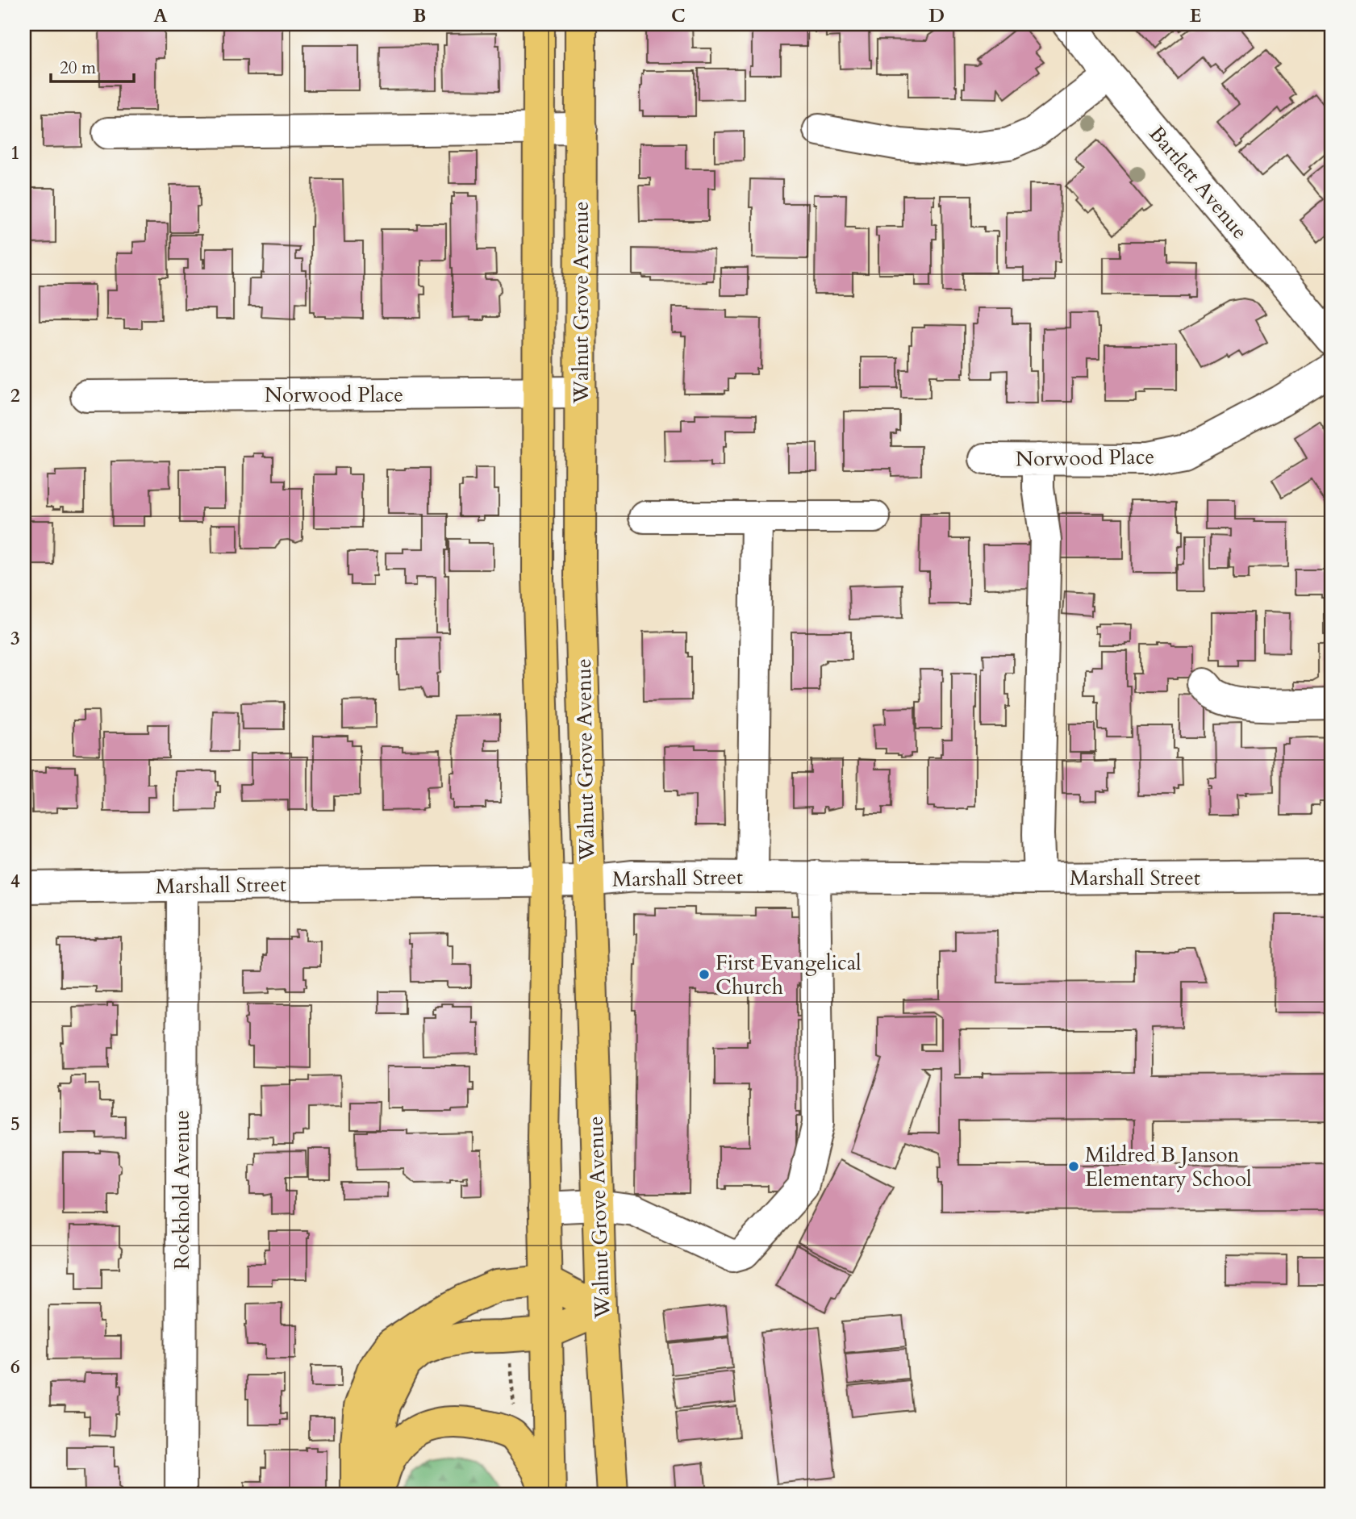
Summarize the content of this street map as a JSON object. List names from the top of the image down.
{
  "streets": {
    "main road": ["Walnut Grove Avenue"],
    "street": [
      "Bartlett Avenue",
      "Norwood Place",
      "Marshall Street",
      "Rockhold Avenue"
    ]
  },
  "crossings": [
    ["Walnut Grove Avenue", "Norwood Place"],
    ["Walnut Grove Avenue", "Marshall Street"],
    ["Marshall Street", "Rockhold Avenue"]
  ],
  "places": ["First Evangelical Church", "Mildred B Janson Elementary School"],
  "scale_bar": "20 m",
  "grid": {
    "columns": [
      "A",
      "B",
      "C",
      "D",
      "E"
    ],
    "rows": [
      "1",
      "2",
      "3",
      "4",
      "5",
      "6"
    ]
  }
}
